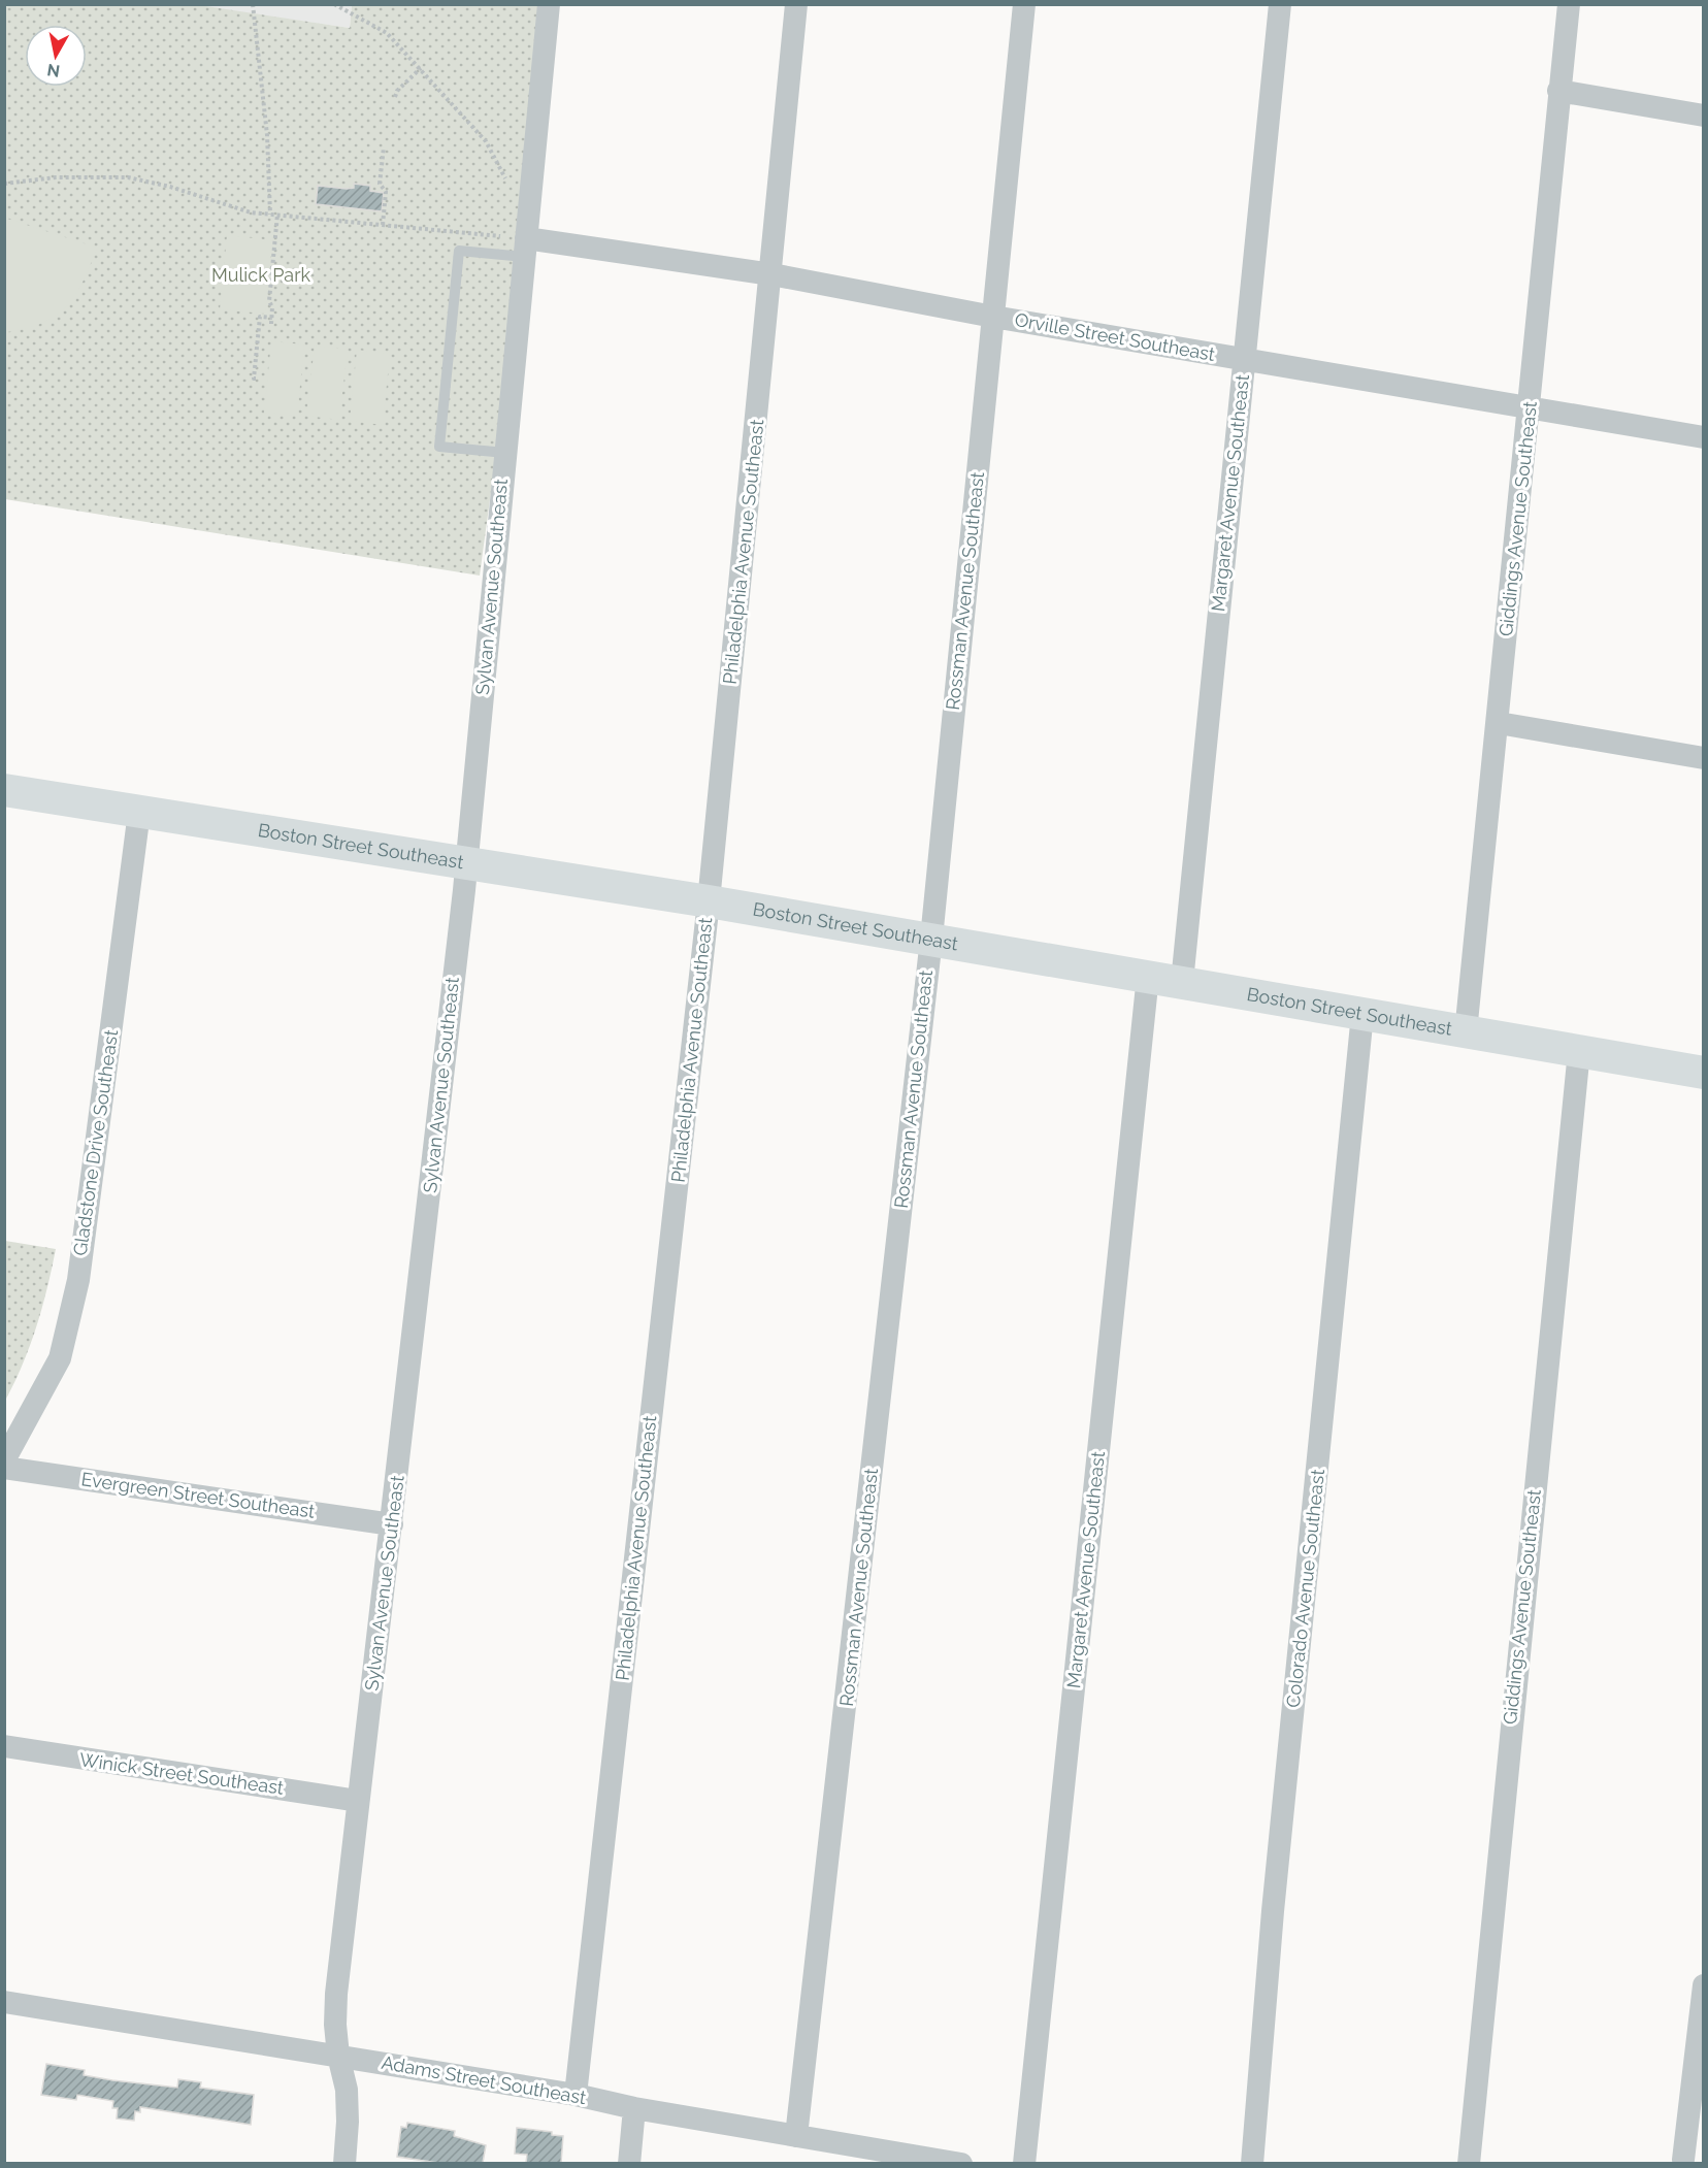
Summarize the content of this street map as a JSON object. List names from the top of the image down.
{
  "streets": {
    "street": [
      "Orville Street Southeast",
      "Margaret Avenue Southeast",
      "Giddings Avenue Southeast",
      "Philadelphia Avenue Southeast",
      "Sylvan Avenue Southeast",
      "Rossman Avenue Southeast",
      "Boston Street Southeast",
      "Gladstone Drive Southeast",
      "Evergreen Street Southeast",
      "Colorado Avenue Southeast",
      "Winick Street Southeast",
      "Adams Street Southeast"
    ]
  },
  "crossings": [
    ["Orville Street Southeast", "Margaret Avenue Southeast"],
    ["Orville Street Southeast", "Giddings Avenue Southeast"],
    ["Orville Street Southeast", "Philadelphia Avenue Southeast"],
    ["Orville Street Southeast", "Sylvan Avenue Southeast"],
    ["Orville Street Southeast", "Rossman Avenue Southeast"],
    ["Margaret Avenue Southeast", "Boston Street Southeast"],
    ["Giddings Avenue Southeast", "Boston Street Southeast"],
    ["Philadelphia Avenue Southeast", "Boston Street Southeast"],
    ["Philadelphia Avenue Southeast", "Adams Street Southeast"],
    ["Sylvan Avenue Southeast", "Boston Street Southeast"],
    ["Sylvan Avenue Southeast", "Evergreen Street Southeast"],
    ["Sylvan Avenue Southeast", "Winick Street Southeast"],
    ["Sylvan Avenue Southeast", "Adams Street Southeast"],
    ["Rossman Avenue Southeast", "Boston Street Southeast"],
    ["Rossman Avenue Southeast", "Adams Street Southeast"],
    ["Boston Street Southeast", "Gladstone Drive Southeast"],
    ["Boston Street Southeast", "Colorado Avenue Southeast"]
  ],
  "parks": ["Mulick Park"],
  "north": "bottom"
}
